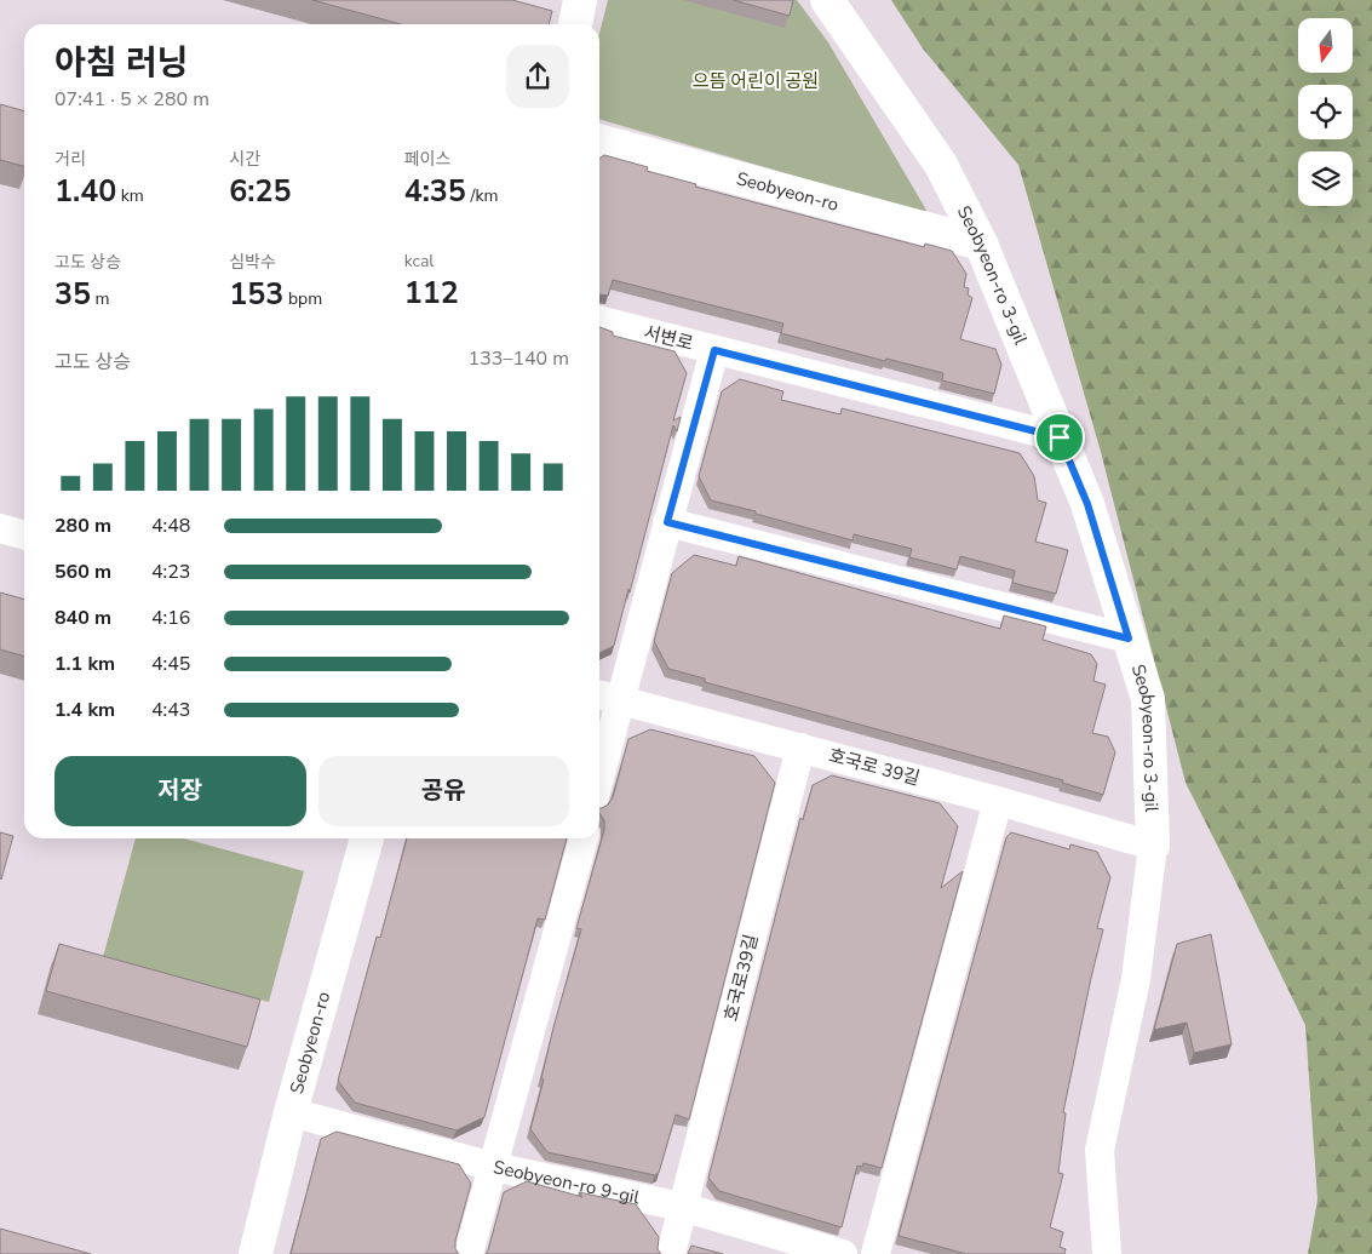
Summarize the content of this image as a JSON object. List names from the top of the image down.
{
  "streets": {
    "street": [
      "Seobyeon-ro",
      "Seobyeon-ro 3-gil",
      "서변로",
      "호국로 39길",
      "호국로39길",
      "Seobyeon-ro 9-gil"
    ]
  },
  "crossings": [
    ["Seobyeon-ro", "Seobyeon-ro 3-gil"],
    ["Seobyeon-ro", "Seobyeon-ro 9-gil"],
    ["Seobyeon-ro 3-gil", "서변로"],
    ["Seobyeon-ro 3-gil", "호국로 39길"],
    ["호국로 39길", "호국로39길"],
    ["호국로39길", "Seobyeon-ro 9-gil"]
  ],
  "parks": ["으뜸 어린이 공원"],
  "north": "bottom",
  "page": {
    "heading": ["아침 러닝", "07:41 · 5 × 280 m"],
    "stats": [
      ["거리", "1.40 km"],
      ["시간", "6:25"],
      ["페이스", "4:35 /km"],
      ["고도 상승", "35 m"],
      ["심박수", "153 bpm"],
      ["kcal", "112"]
    ],
    "chart": ["고도 상승", "133–140 m"],
    "list": [
      {
        "name": "280 m",
        "note": "4:48"
      },
      {
        "name": "560 m",
        "note": "4:23"
      },
      {
        "name": "840 m",
        "note": "4:16"
      },
      {
        "name": "1.1 km",
        "note": "4:45"
      },
      {
        "name": "1.4 km",
        "note": "4:43"
      }
    ],
    "buttons": ["저장", "공유"]
  }
}
